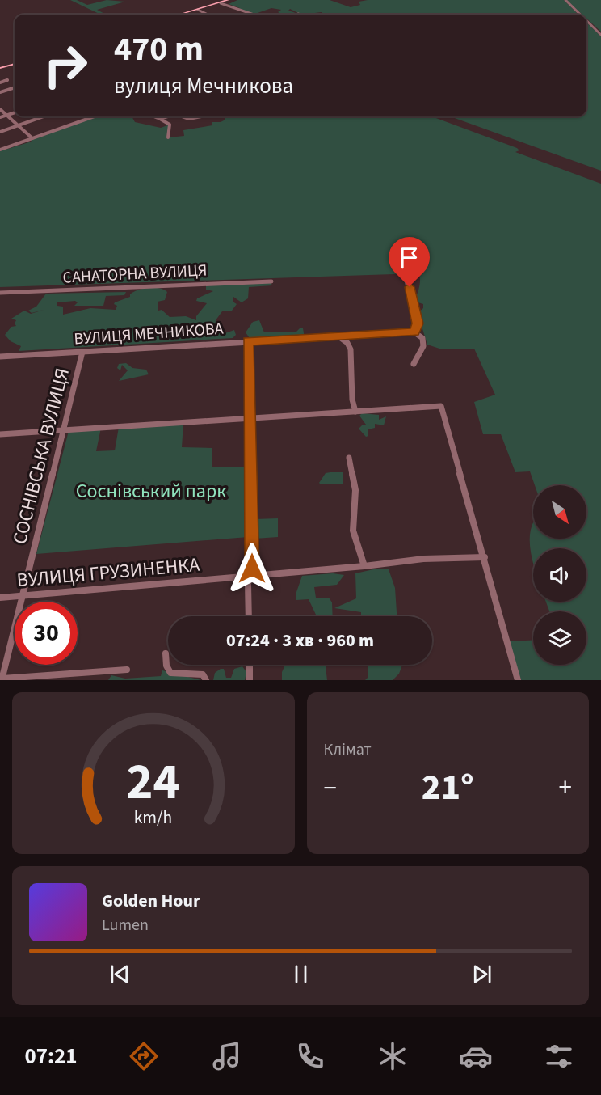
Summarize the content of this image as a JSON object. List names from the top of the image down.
{
  "streets": {
    "street": [
      "САНАТОРНА ВУЛИЦЯ",
      "ВУЛИЦЯ МЕЧНИКОВА",
      "СОСНІВСЬКА ВУЛИЦЯ",
      "ВУЛИЦЯ ГРУЗИНЕНКА"
    ]
  },
  "crossings": [
    ["ВУЛИЦЯ МЕЧНИКОВА", "СОСНІВСЬКА ВУЛИЦЯ"],
    ["СОСНІВСЬКА ВУЛИЦЯ", "ВУЛИЦЯ ГРУЗИНЕНКА"]
  ],
  "parks": ["Соснівський парк"],
  "north": "bottom right",
  "page": {
    "turn": ["470 m", "вулиця Мечникова"],
    "limit": "30",
    "trip": "07:24 · 3 хв · 960 m",
    "tile": "Клімат",
    "heat": ["−", "21°", "+"],
    "song": ["Golden Hour", "Lumen"],
    "tabs": "07:21",
    "gauge": ["24", "km/h"]
  }
}
